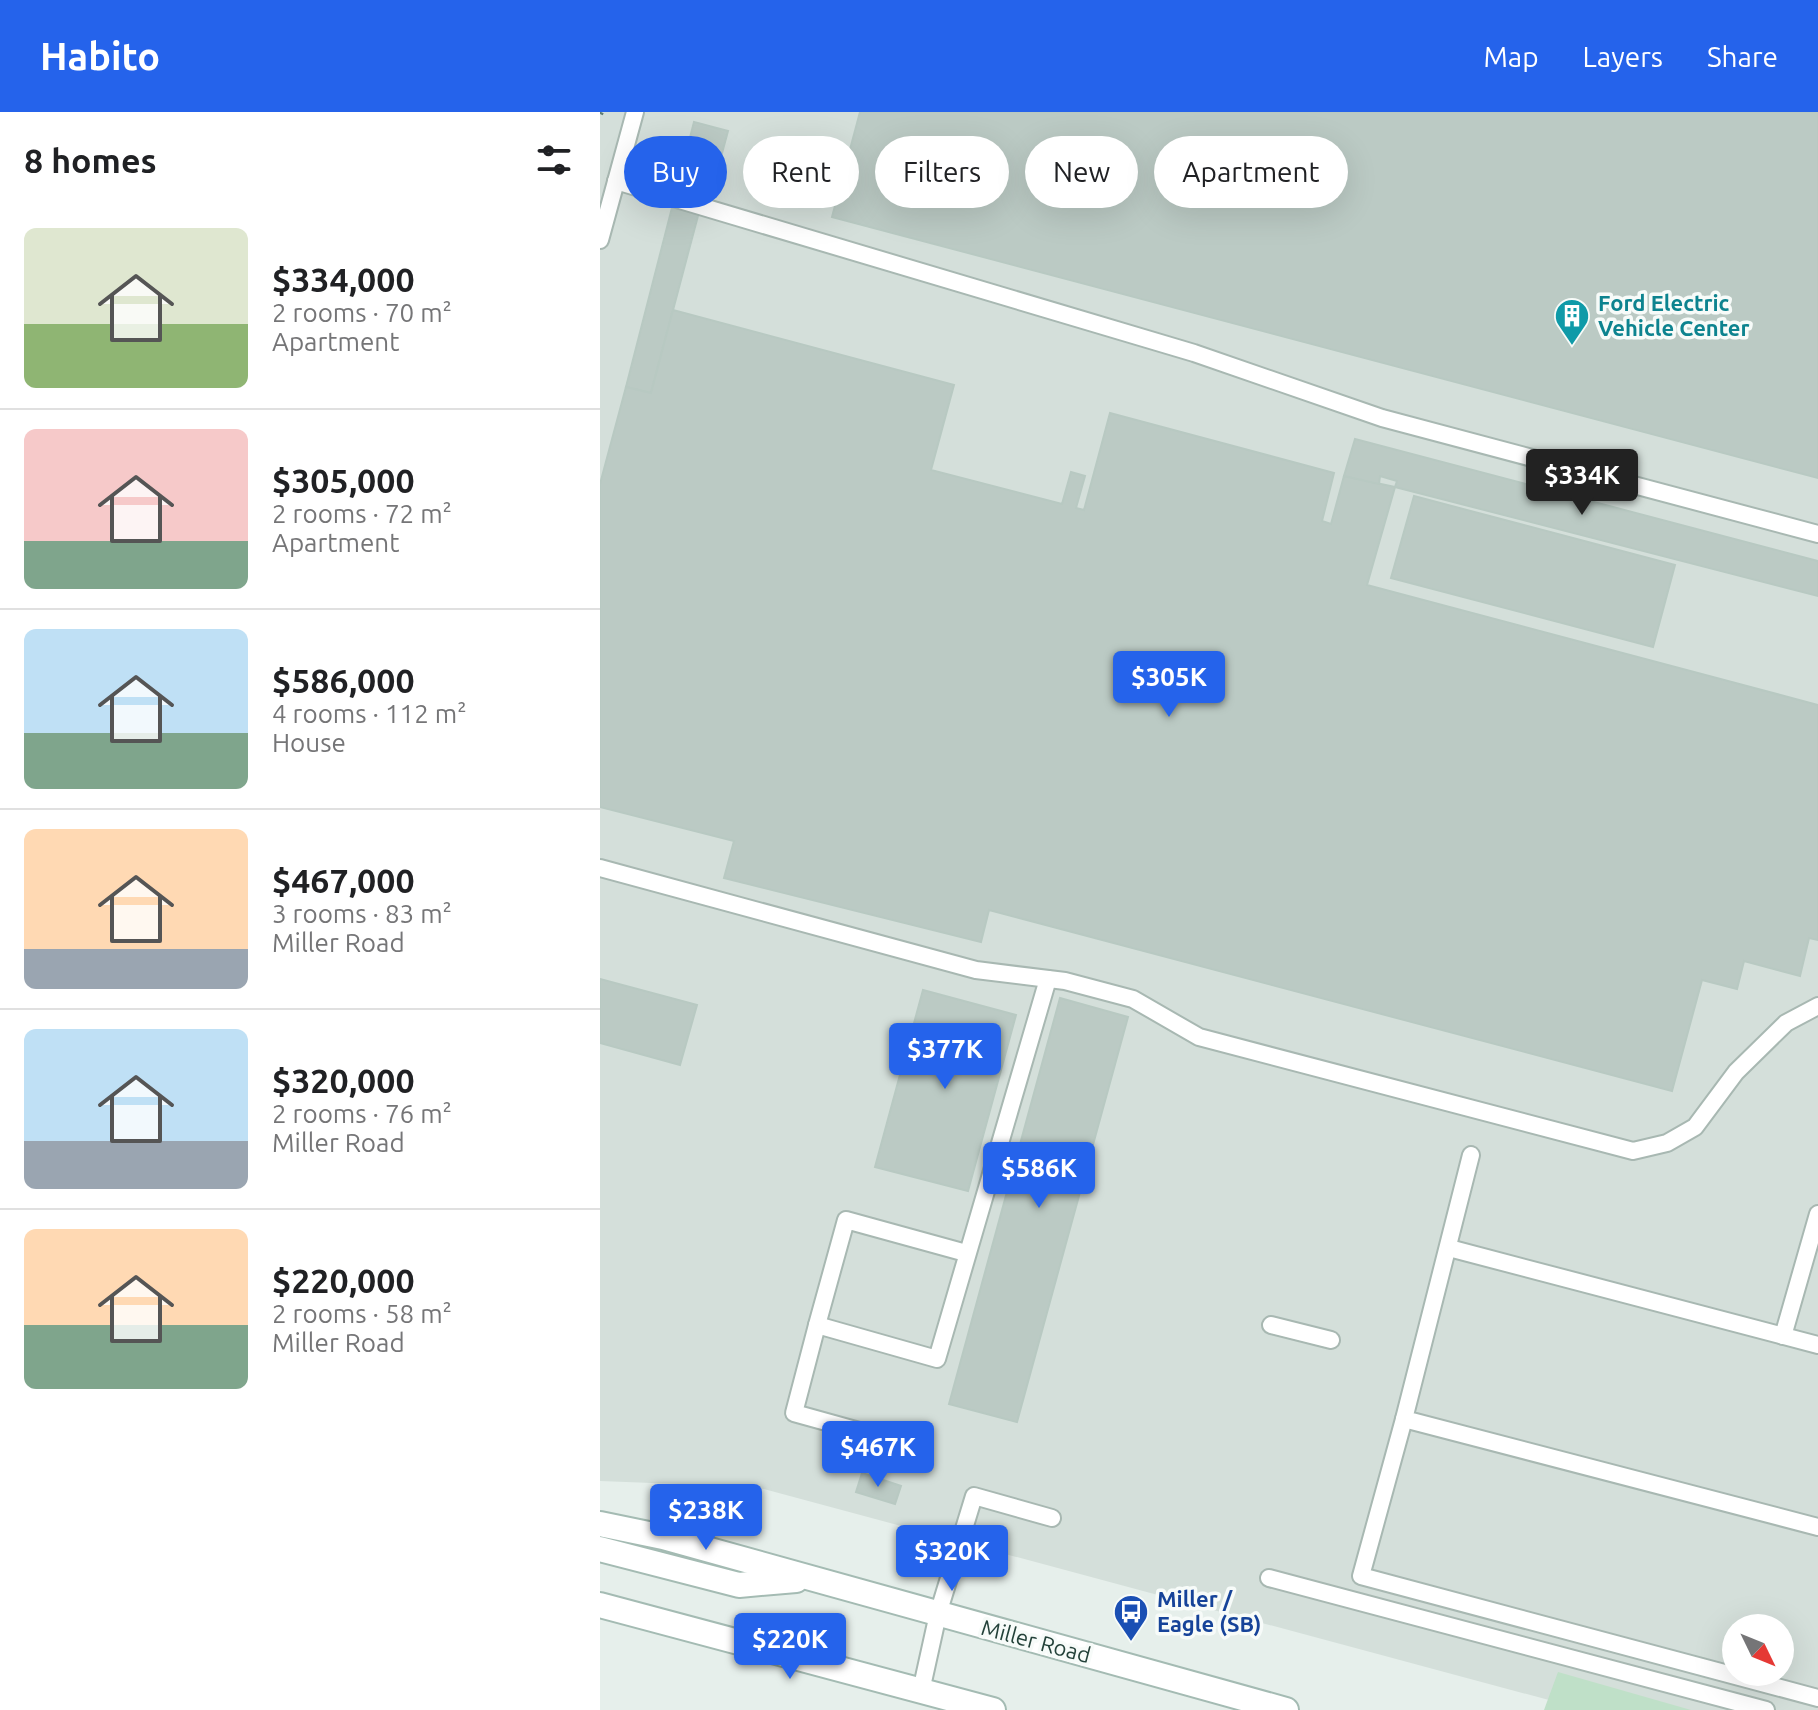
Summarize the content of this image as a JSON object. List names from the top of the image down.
{
  "streets": {
    "main road": ["Miller Road"]
  },
  "places": {
    "building": ["Ford Electric Vehicle Center"],
    "bus stop": ["Miller / Eagle (SB)"]
  },
  "north": "bottom right",
  "page": {
    "header": "Habito",
    "nav": ["Map", "Layers", "Share"],
    "heading": "8 homes",
    "chip": [
      "Buy",
      "Rent",
      "Filters",
      "New",
      "Apartment"
    ],
    "list": [
      {
        "name": "$334,000",
        "note": "2 rooms · 70 m² · Apartment"
      },
      {
        "name": "$305,000",
        "note": "2 rooms · 72 m² · Apartment"
      },
      {
        "name": "$586,000",
        "note": "4 rooms · 112 m² · House"
      },
      {
        "name": "$467,000",
        "note": "3 rooms · 83 m² · Miller Road"
      },
      {
        "name": "$320,000",
        "note": "2 rooms · 76 m² · Miller Road"
      },
      {
        "name": "$220,000",
        "note": "2 rooms · 58 m² · Miller Road"
      }
    ],
    "price": [
      "$334K",
      "$305K",
      "$377K",
      "$586K",
      "$467K",
      "$238K",
      "$320K",
      "$220K"
    ]
  }
}
